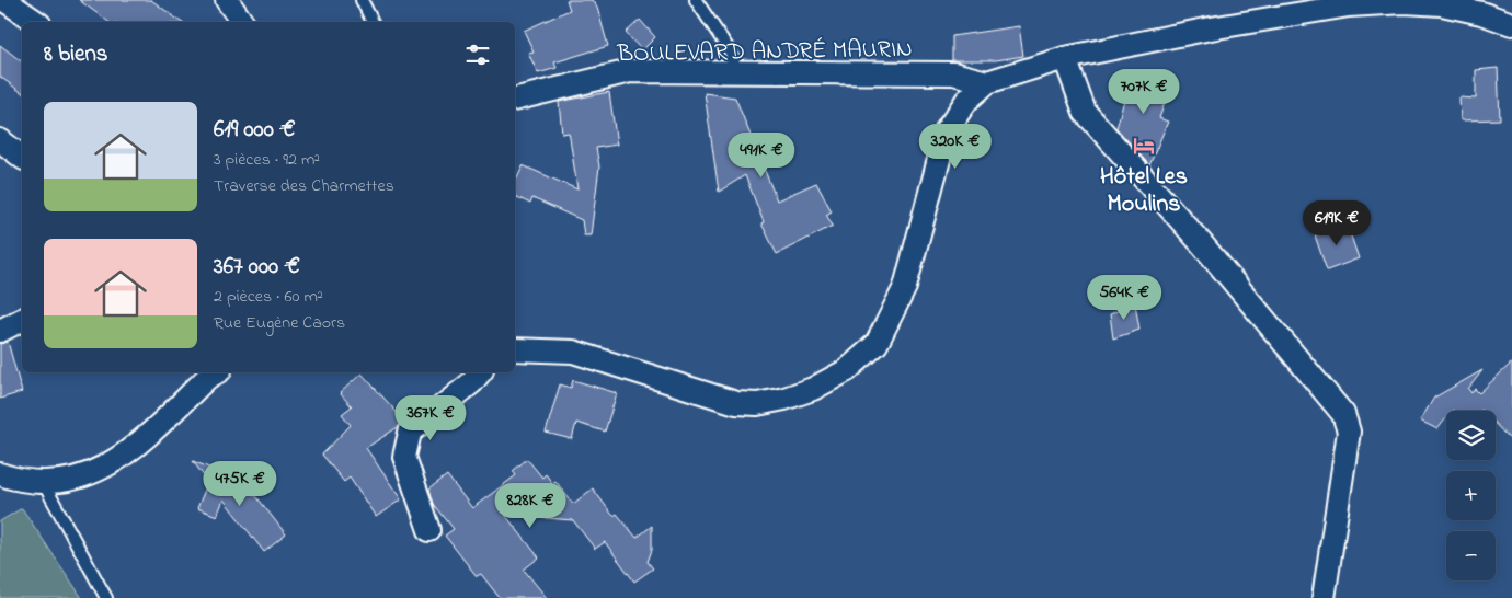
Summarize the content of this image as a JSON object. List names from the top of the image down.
{
  "streets": {
    "street": ["BOULEVARD ANDRÉ MAURIN"]
  },
  "places": {
    "hotel": ["Hôtel Les Moulins"]
  },
  "page": {
    "heading": "8 biens",
    "price": [
      "707K €",
      "320K €",
      "491K €",
      "619K €",
      "564K €",
      "367K €",
      "475K €",
      "828K €"
    ],
    "list": [
      {
        "name": "619 000 €",
        "note": "3 pièces · 92 m² · Traverse des Charmettes"
      },
      {
        "name": "367 000 €",
        "note": "2 pièces · 60 m² · Rue Eugène Caors"
      }
    ],
    "map_buttons": ["+", "−"]
  }
}
